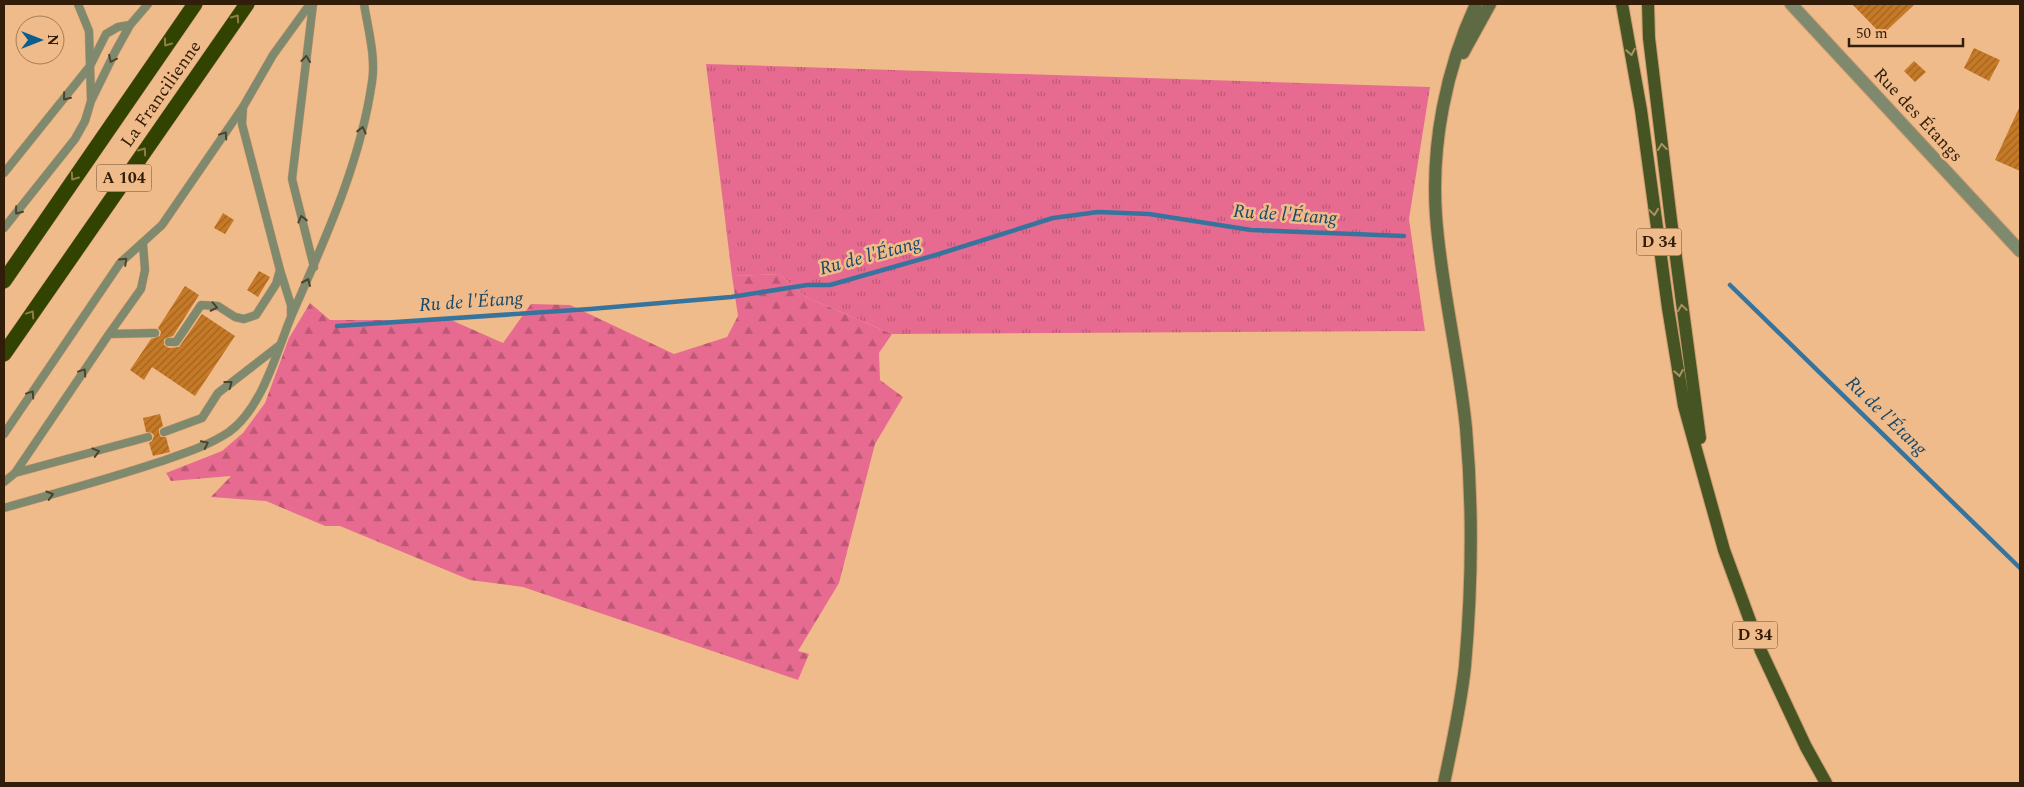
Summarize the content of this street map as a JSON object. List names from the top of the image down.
{
  "streets": {
    "highway": ["La Francilienne", "A 104"],
    "main road": ["D 34"],
    "street": ["Rue des Étangs"]
  },
  "water": ["Ru de l'Étang"],
  "scale_bar": "50 m",
  "north": "right"
}
